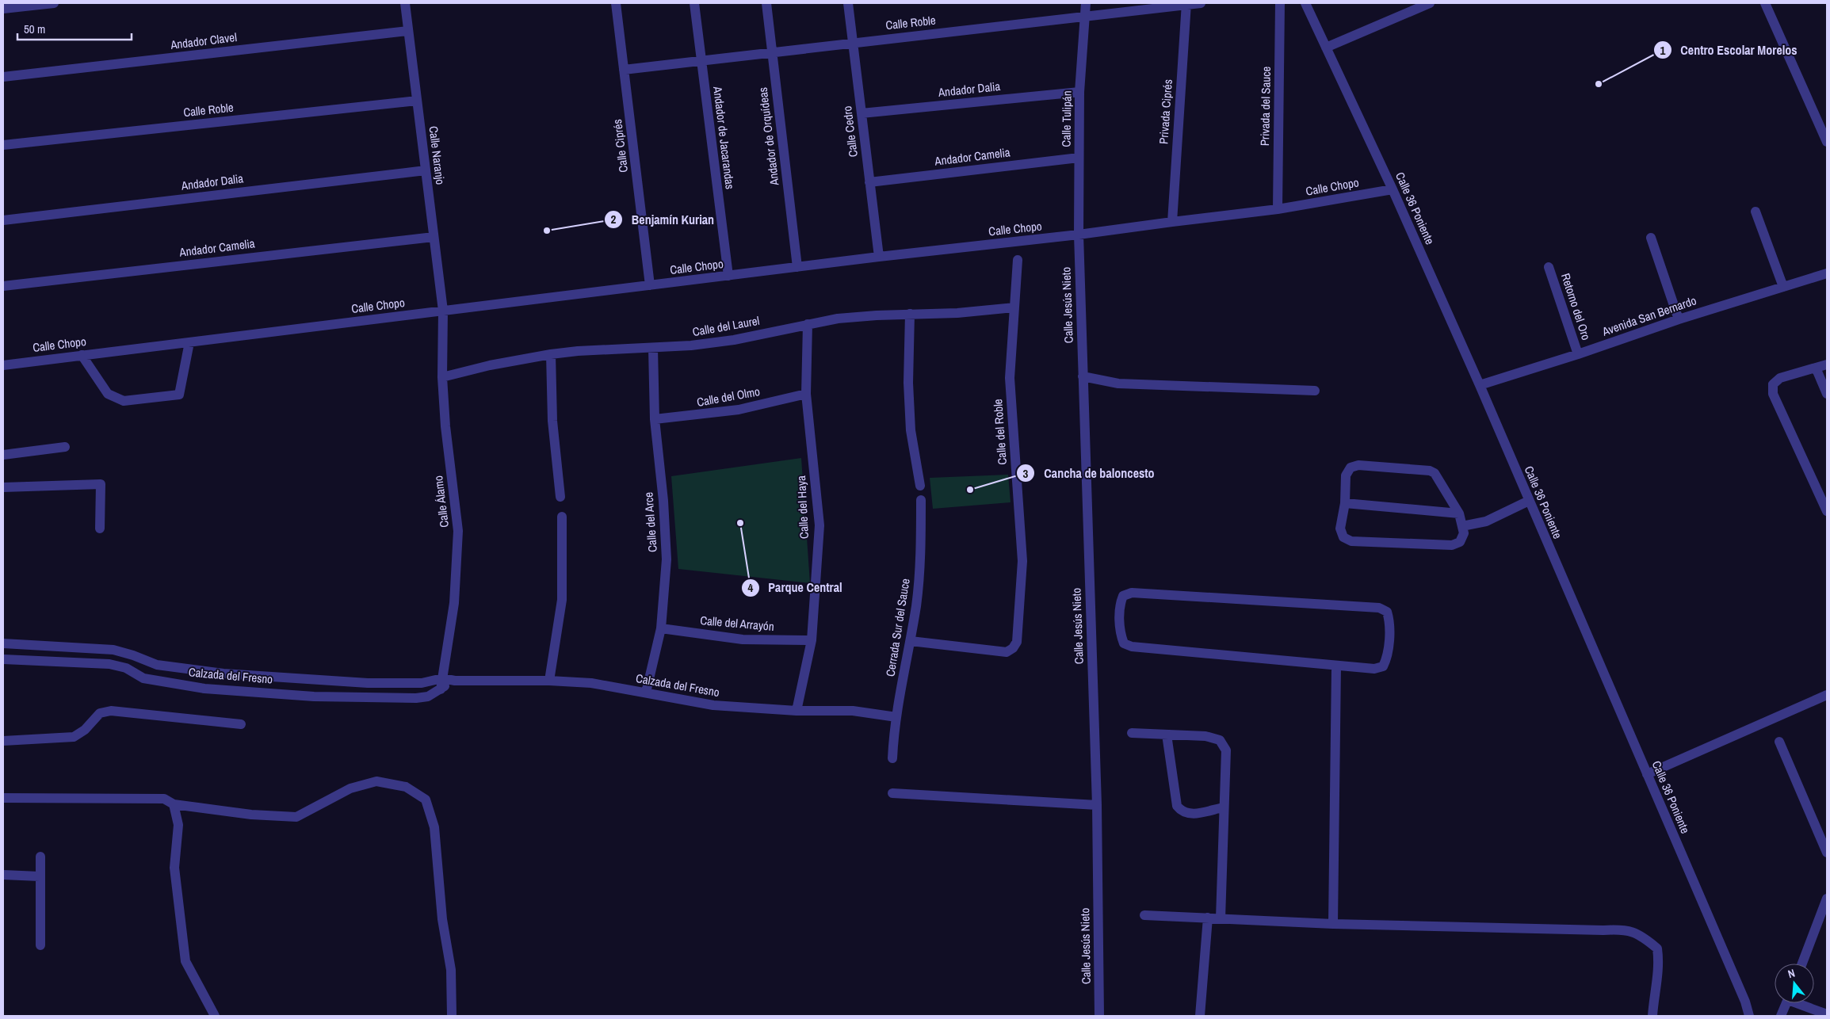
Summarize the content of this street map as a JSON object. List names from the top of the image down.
{
  "streets": {
    "street": [
      "Calle Roble",
      "Andador Clavel",
      "Andador Dalia",
      "Privada del Sauce",
      "Privada Ciprés",
      "Calle Tulipán",
      "Calle Cedro",
      "Andador de Orquídeas",
      "Andador de Jacarandas",
      "Calle Ciprés",
      "Calle Naranjo",
      "Andador Camelia",
      "Calle Chopo",
      "Calle 36 Poniente",
      "Calle Jesús Nieto",
      "Retorno del Oro",
      "Avenida San Bernardo",
      "Calle del Laurel",
      "Calle del Olmo",
      "Calle del Roble",
      "Calle Álamo",
      "Calle del Haya",
      "Calle del Arce",
      "Calle del Arrayón",
      "Cerrada Sur del Sauce",
      "Calzada del Fresno"
    ]
  },
  "crossings": [
    ["Calle Roble", "Privada Ciprés"],
    ["Calle Roble", "Calle Tulipán"],
    ["Calle Roble", "Calle Cedro"],
    ["Calle Roble", "Andador de Orquídeas"],
    ["Calle Roble", "Andador de Jacarandas"],
    ["Calle Roble", "Calle Ciprés"],
    ["Calle Roble", "Calle Naranjo"],
    ["Andador Clavel", "Calle Naranjo"],
    ["Andador Dalia", "Calle Tulipán"],
    ["Andador Dalia", "Calle Cedro"],
    ["Andador Dalia", "Calle Naranjo"],
    ["Privada del Sauce", "Calle Chopo"],
    ["Privada Ciprés", "Calle Chopo"],
    ["Calle Tulipán", "Andador Camelia"],
    ["Calle Tulipán", "Calle Chopo"],
    ["Calle Tulipán", "Calle Jesús Nieto"],
    ["Calle Cedro", "Andador Camelia"],
    ["Calle Cedro", "Calle Chopo"],
    ["Andador de Orquídeas", "Calle Chopo"],
    ["Andador de Jacarandas", "Calle Chopo"],
    ["Calle Ciprés", "Calle Chopo"],
    ["Calle Naranjo", "Andador Camelia"],
    ["Calle Naranjo", "Calle Chopo"],
    ["Calle Naranjo", "Calle Álamo"],
    ["Calle Chopo", "Calle 36 Poniente"],
    ["Calle Chopo", "Calle Jesús Nieto"],
    ["Calle Chopo", "Calle Álamo"],
    ["Calle 36 Poniente", "Avenida San Bernardo"],
    ["Retorno del Oro", "Avenida San Bernardo"],
    ["Calle del Laurel", "Calle del Roble"],
    ["Calle del Laurel", "Calle Álamo"],
    ["Calle del Laurel", "Calle del Haya"],
    ["Calle del Laurel", "Calle del Arce"],
    ["Calle del Olmo", "Calle del Haya"],
    ["Calle del Olmo", "Calle del Arce"],
    ["Calle del Roble", "Cerrada Sur del Sauce"],
    ["Calle Álamo", "Calzada del Fresno"],
    ["Calle del Haya", "Calle del Arrayón"],
    ["Calle del Haya", "Calzada del Fresno"],
    ["Calle del Arce", "Calle del Arrayón"],
    ["Calle del Arce", "Calzada del Fresno"],
    ["Cerrada Sur del Sauce", "Calzada del Fresno"]
  ],
  "places": [
    "Centro Escolar Morelos",
    "Benjamín Kurian",
    "Cancha de baloncesto",
    "Parque Central"
  ],
  "scale_bar": "50 m",
  "north": "top"
}
